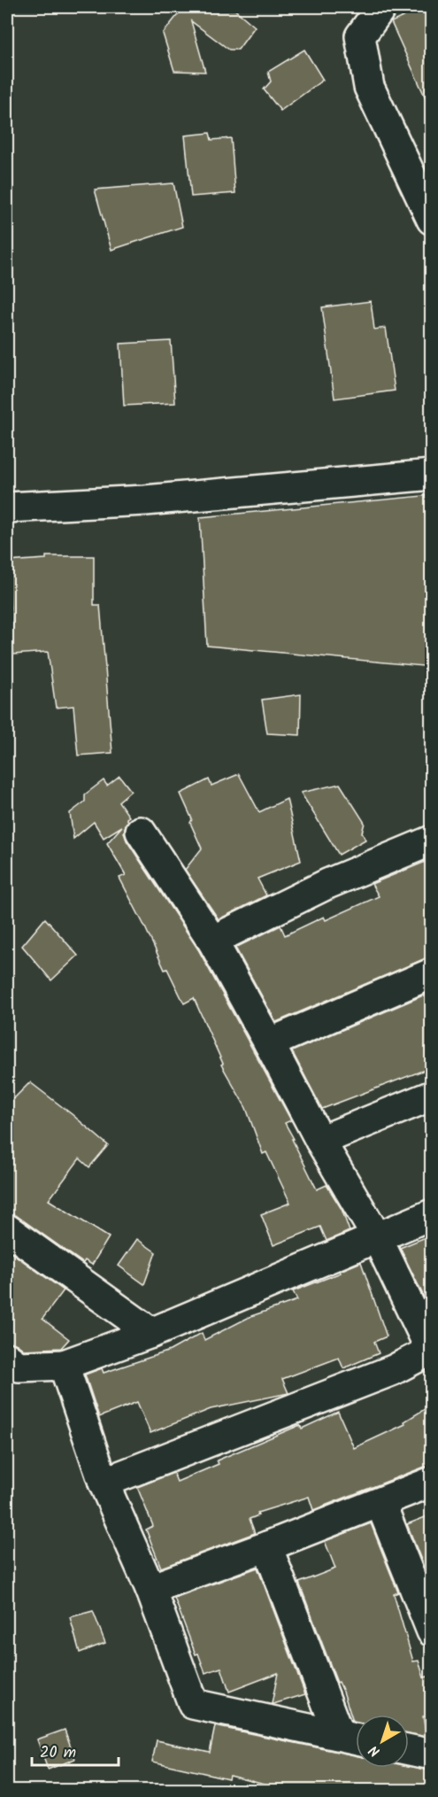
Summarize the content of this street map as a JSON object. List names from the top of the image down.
{
  "scale_bar": "20 m",
  "north": "bottom left"
}
